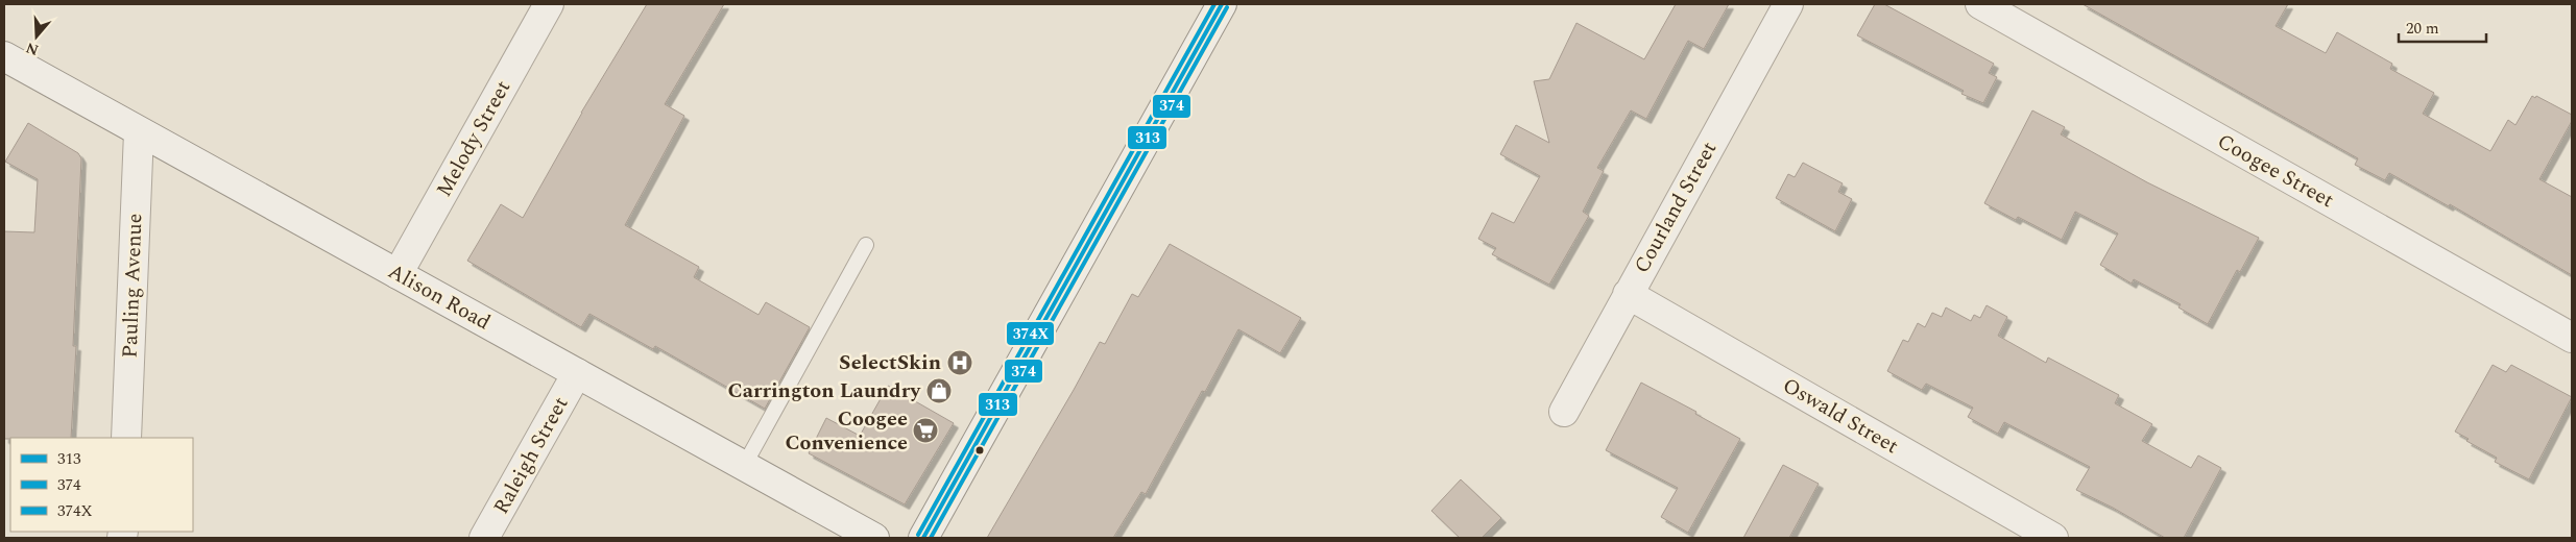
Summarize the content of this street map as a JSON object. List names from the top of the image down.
{
  "streets": {
    "street": [
      "Melody Street",
      "Coogee Street",
      "Courland Street",
      "Pauling Avenue",
      "Alison Road",
      "Oswald Street",
      "Raleigh Street"
    ]
  },
  "crossings": [
    ["Melody Street", "Alison Road"],
    ["Courland Street", "Oswald Street"],
    ["Pauling Avenue", "Alison Road"],
    ["Alison Road", "Raleigh Street"]
  ],
  "places": {
    "hospital": ["SelectSkin"],
    "shop": ["Carrington Laundry"],
    "supermarket": ["Coogee Convenience"]
  },
  "lines": ["transit line 313", "transit line 374X", "transit line 374"],
  "legend": ["313", "374", "374X"],
  "scale_bar": "20 m",
  "north": "bottom"
}
